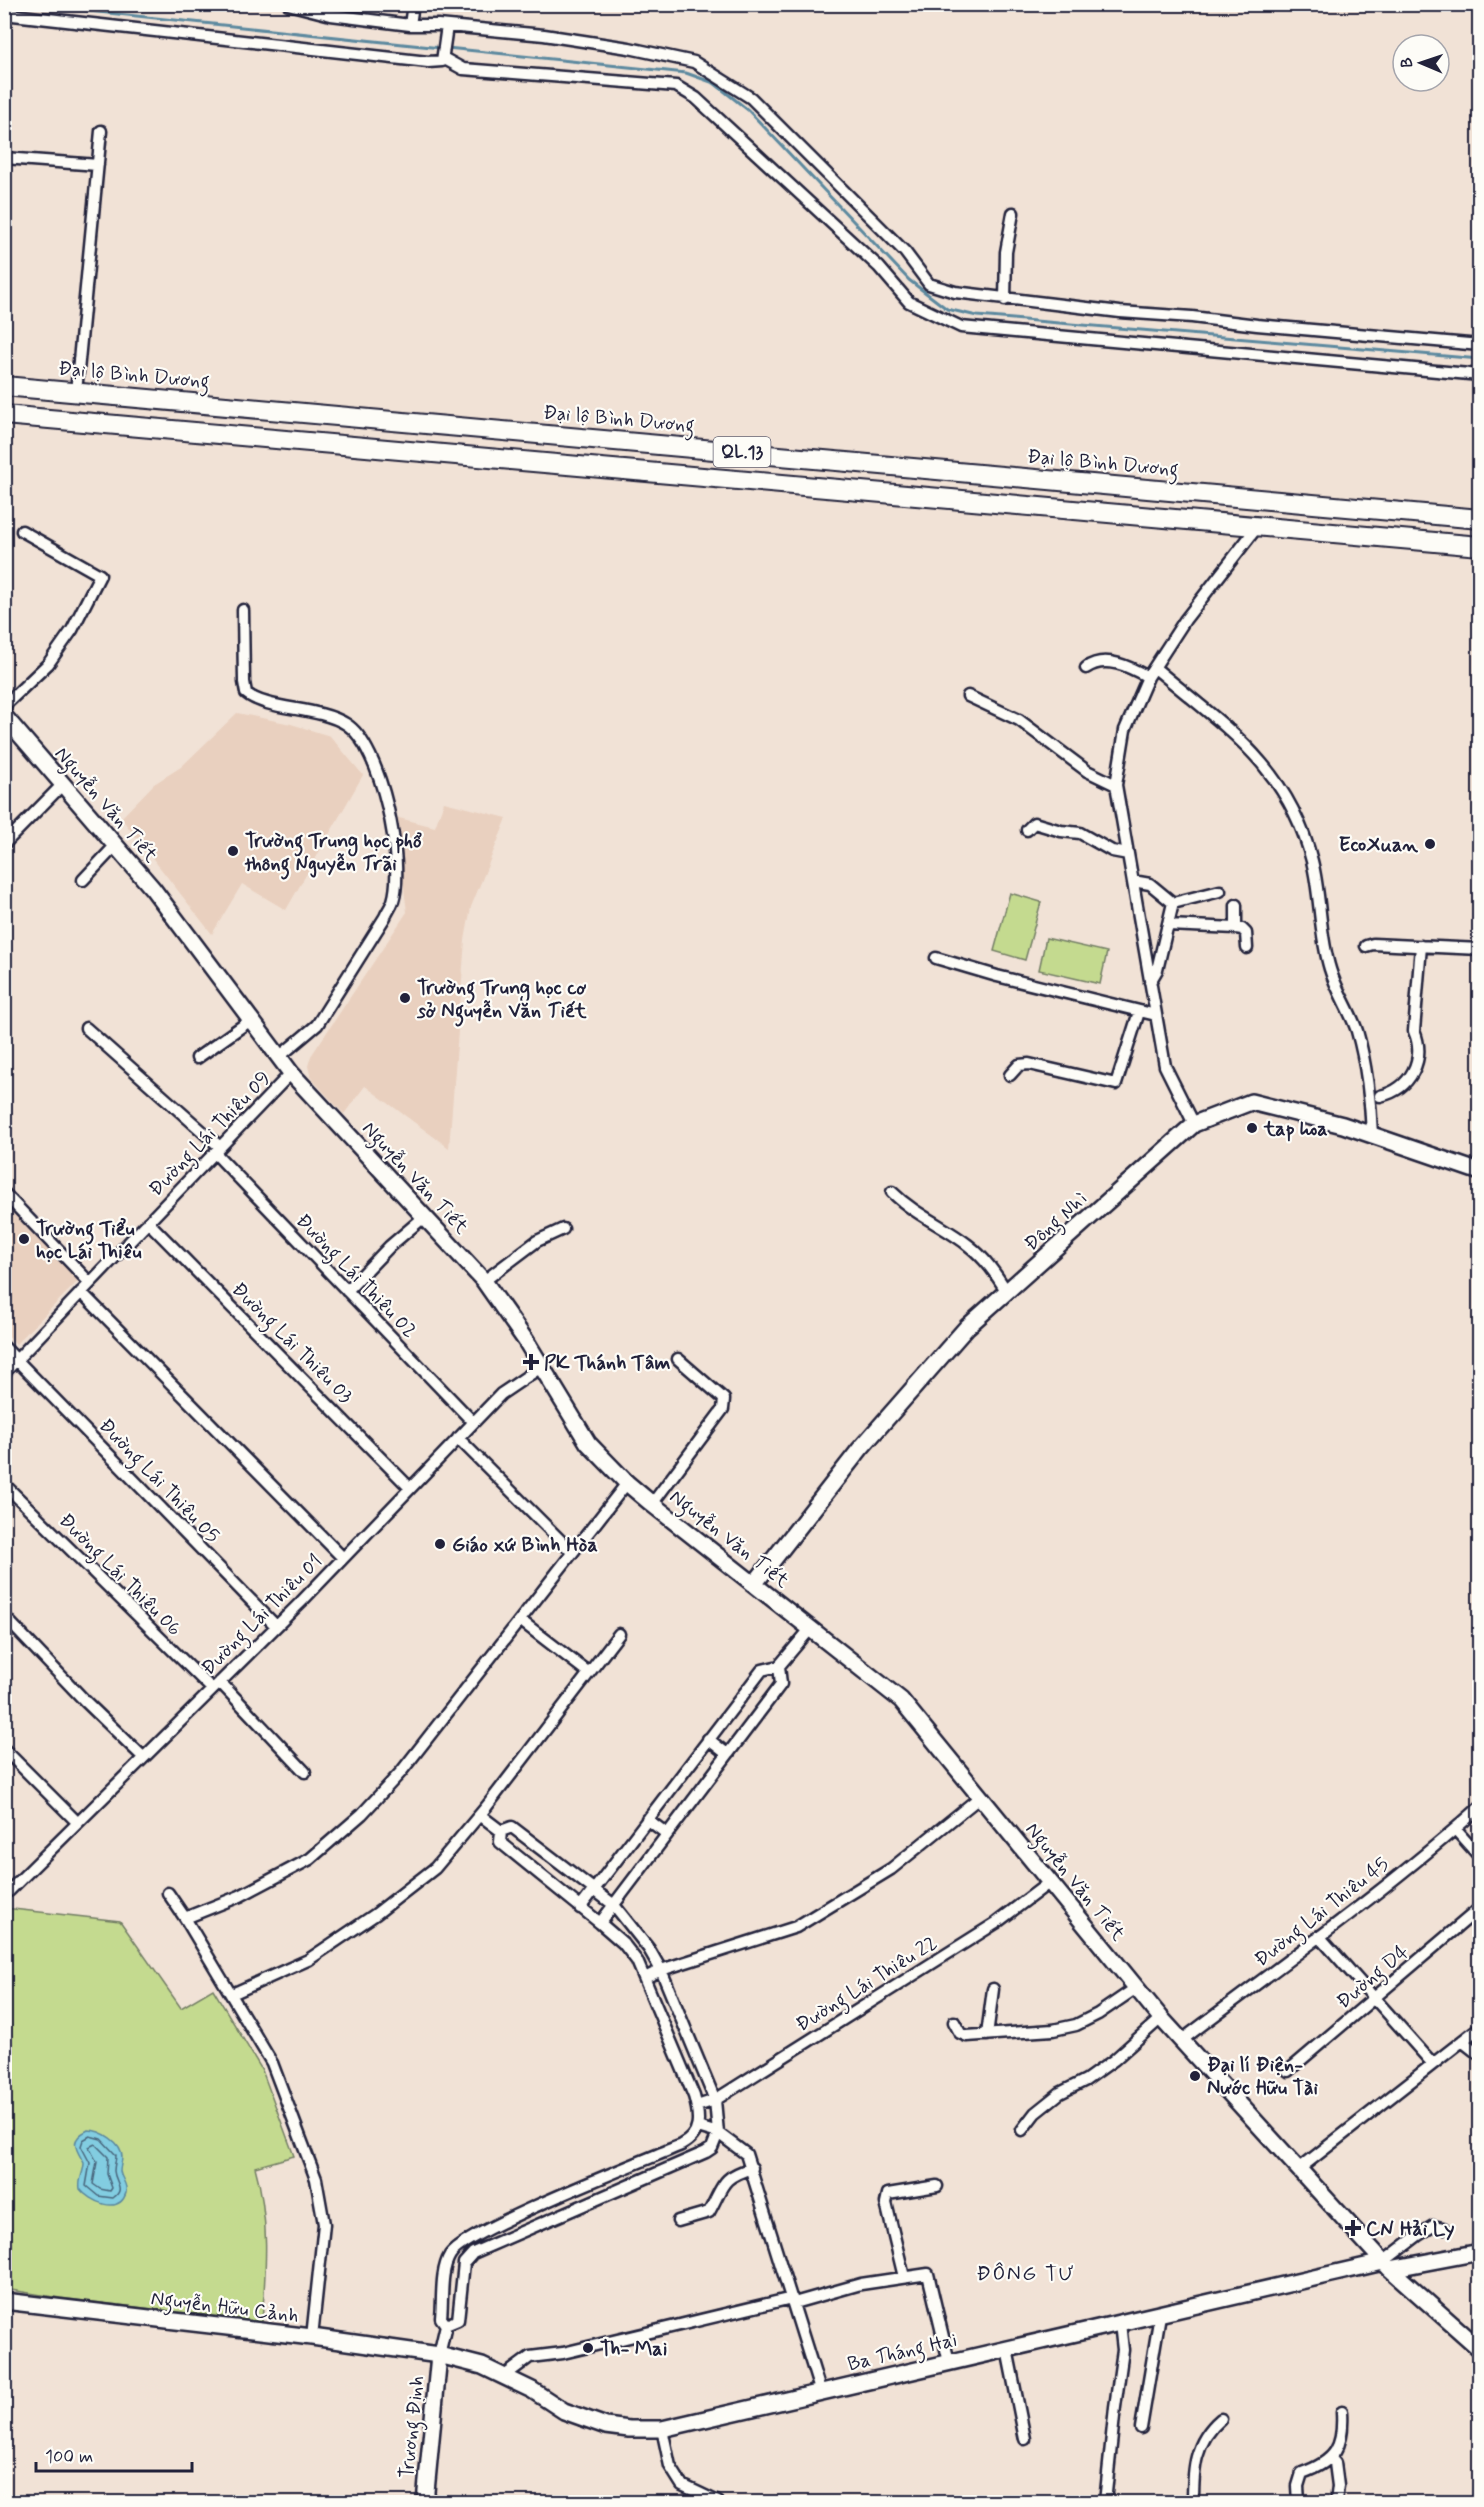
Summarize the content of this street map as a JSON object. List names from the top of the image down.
{
  "streets": {
    "highway": ["Đại lộ Bình Dương", "QL.13"],
    "street": [
      "Nguyễn Văn Tiết",
      "Đường Lái Thiêu 09",
      "Đông Nhì",
      "Đường Lái Thiêu 02",
      "Đường Lái Thiêu 03",
      "Đường Lái Thiêu 05",
      "Đường Lái Thiêu 06",
      "Đường Lái Thiêu 01",
      "Đường Lái Thiêu 45",
      "Đường D4",
      "Đường Lái Thiêu 22",
      "Nguyễn Hữu Cảnh",
      "Ba Tháng Hai",
      "Trương Định"
    ]
  },
  "crossings": [
    ["Nguyễn Văn Tiết", "Đường Lái Thiêu 09"],
    ["Nguyễn Văn Tiết", "Đông Nhì"],
    ["Nguyễn Văn Tiết", "Đường Lái Thiêu 01"],
    ["Nguyễn Văn Tiết", "Đường Lái Thiêu 45"],
    ["Nguyễn Văn Tiết", "Đường Lái Thiêu 22"],
    ["Nguyễn Văn Tiết", "Ba Tháng Hai"],
    ["Đường Lái Thiêu 09", "Đường Lái Thiêu 02"],
    ["Đường Lái Thiêu 09", "Đường Lái Thiêu 03"],
    ["Đường Lái Thiêu 09", "Đường Lái Thiêu 05"],
    ["Đường Lái Thiêu 02", "Đường Lái Thiêu 01"],
    ["Đường Lái Thiêu 03", "Đường Lái Thiêu 01"],
    ["Đường Lái Thiêu 05", "Đường Lái Thiêu 01"],
    ["Đường Lái Thiêu 06", "Đường Lái Thiêu 01"],
    ["Nguyễn Hữu Cảnh", "Ba Tháng Hai"],
    ["Nguyễn Hữu Cảnh", "Trương Định"],
    ["Ba Tháng Hai", "Trương Định"]
  ],
  "districts": ["ĐÔNG TƯ"],
  "places": {
    "other": [
      "EcoXuan",
      "Trường Trung học phổ thông Nguyễn Trãi",
      "Trường Trung học cơ sở Nguyễn Văn Tiết",
      "tap hoa",
      "Trường Tiểu học Lái Thiêu",
      "Giáo xứ Bình Hòa",
      "Đại lí Điện- Nước Hữu Tài",
      "Th- Mai"
    ],
    "health": ["PK Thánh Tâm", "CN Hải Ly"]
  },
  "scale_bar": "100 m",
  "north": "left"
}
